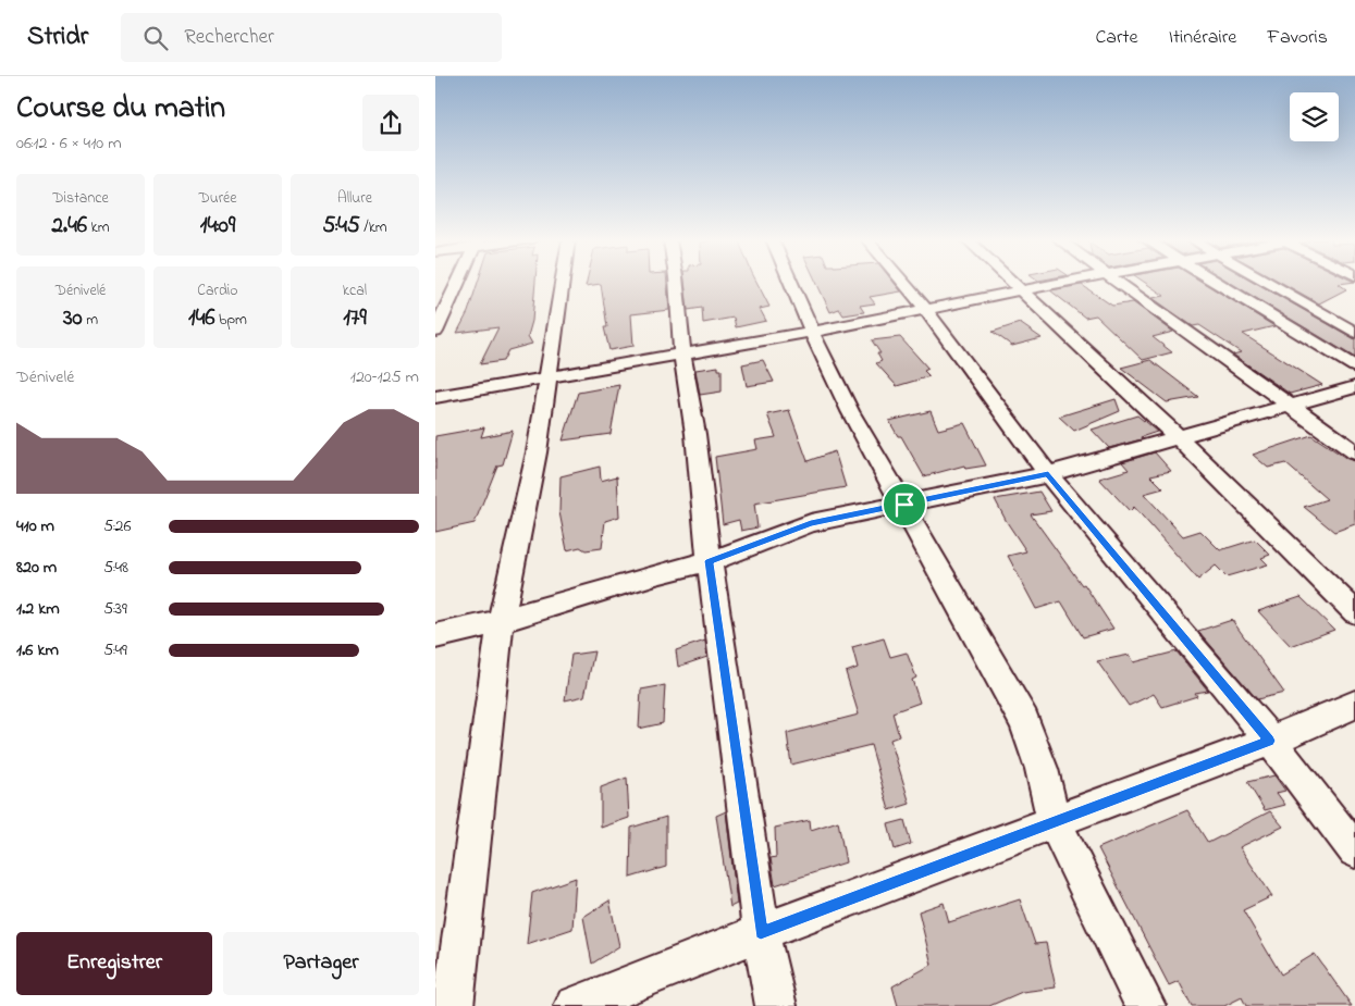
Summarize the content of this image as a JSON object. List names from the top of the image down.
{
  "page": {
    "header": "Stridr",
    "search": "Rechercher",
    "nav": ["Carte", "Itinéraire", "Favoris"],
    "heading": ["Course du matin", "06:12 · 6 × 410 m"],
    "stats": [
      ["Distance", "2.46 km"],
      ["Durée", "14:09"],
      ["Allure", "5:45 /km"],
      ["Dénivelé", "30 m"],
      ["Cardio", "146 bpm"],
      ["kcal", "179"]
    ],
    "chart": ["Dénivelé", "120–125 m"],
    "list": [
      {
        "name": "410 m",
        "note": "5:26"
      },
      {
        "name": "820 m",
        "note": "5:48"
      },
      {
        "name": "1.2 km",
        "note": "5:39"
      },
      {
        "name": "1.6 km",
        "note": "5:49"
      }
    ],
    "buttons": ["Enregistrer", "Partager"]
  }
}
